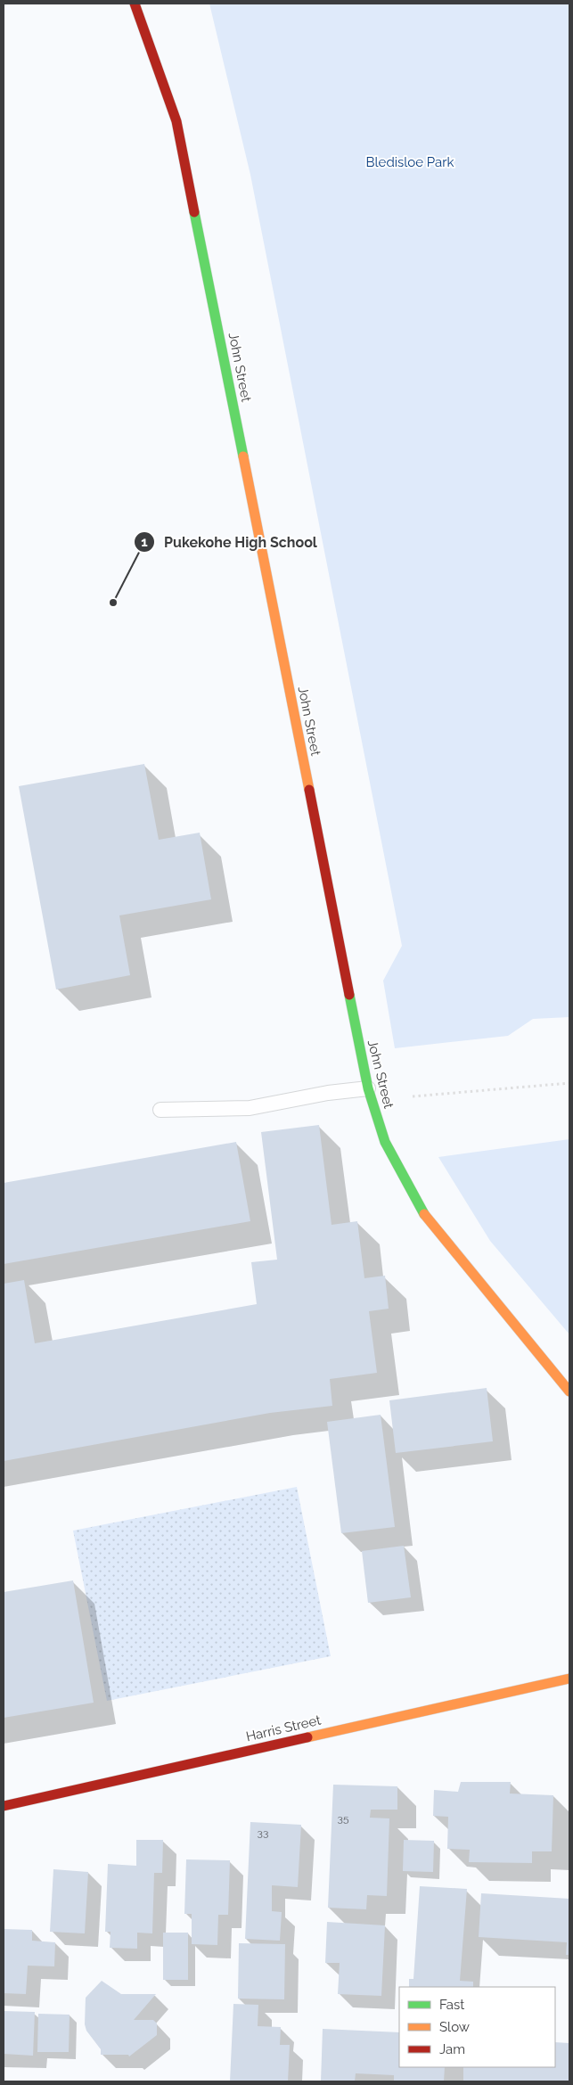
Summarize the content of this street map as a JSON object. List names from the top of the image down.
{
  "streets": {
    "street": ["John Street", "Harris Street"]
  },
  "parks": ["Bledisloe Park"],
  "places": ["Pukekohe High School"],
  "house_numbers": ["35", "33"],
  "legend": ["Fast", "Slow", "Jam"]
}
